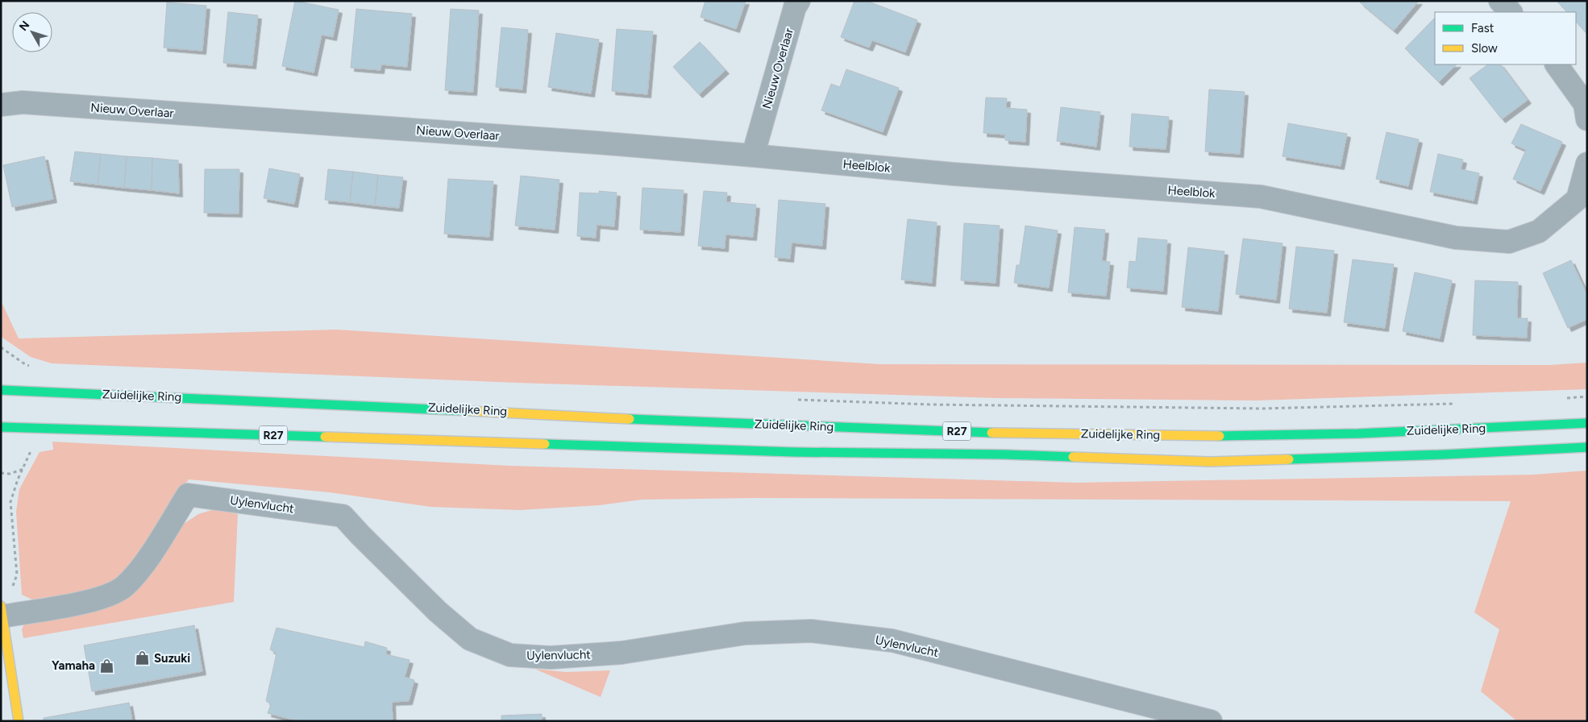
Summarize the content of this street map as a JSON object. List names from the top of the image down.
{
  "streets": {
    "main road": ["Zuidelijke Ring", "R27"],
    "street": ["Nieuw Overlaar", "Heelblok", "Uylenvlucht"]
  },
  "crossings": [
    ["Nieuw Overlaar", "Heelblok"]
  ],
  "places": {
    "shop": ["Suzuki", "Yamaha"]
  },
  "legend": ["Fast", "Slow"],
  "north": "top left"
}
